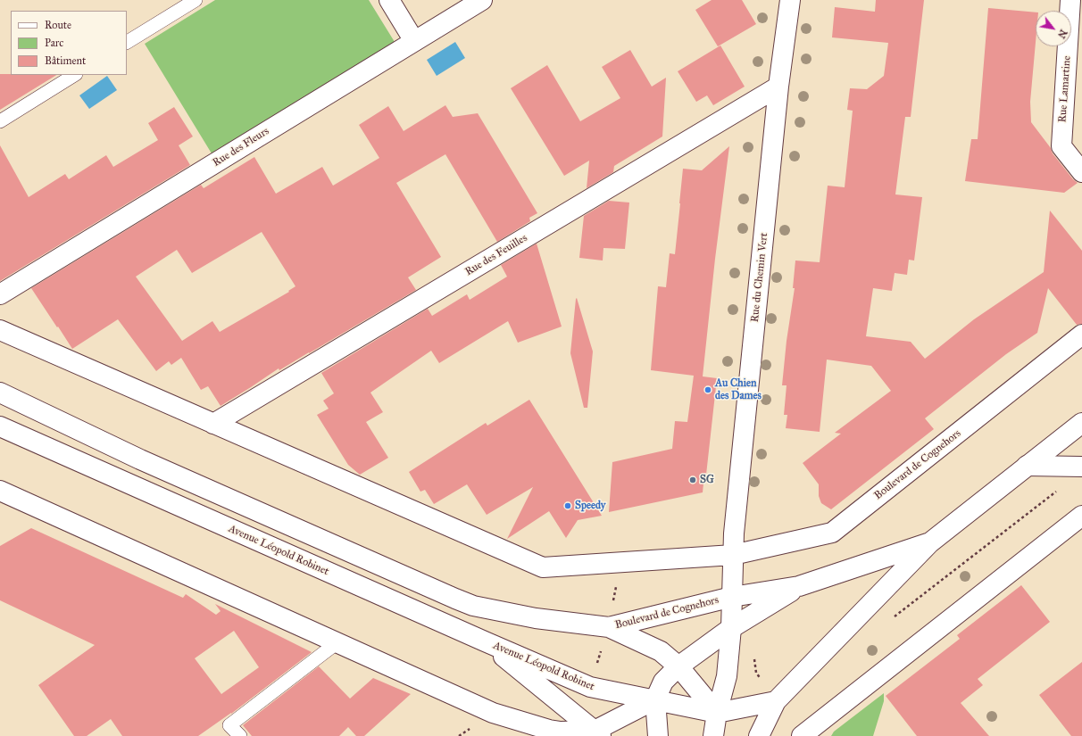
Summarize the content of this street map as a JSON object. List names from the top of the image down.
{
  "streets": {
    "street": [
      "Rue Lamartine",
      "Rue des Fleurs",
      "Rue des Feuilles",
      "Rue du Chemin Vert",
      "Boulevard de Cognehors",
      "Avenue Léopold Robinet"
    ]
  },
  "crossings": [
    ["Rue des Feuilles", "Rue du Chemin Vert"],
    ["Rue du Chemin Vert", "Boulevard de Cognehors"]
  ],
  "places": ["Au Chien des Dames", "SG", "Speedy"],
  "legend": ["Route", "Parc", "Bâtiment"],
  "north": "bottom right"
}
